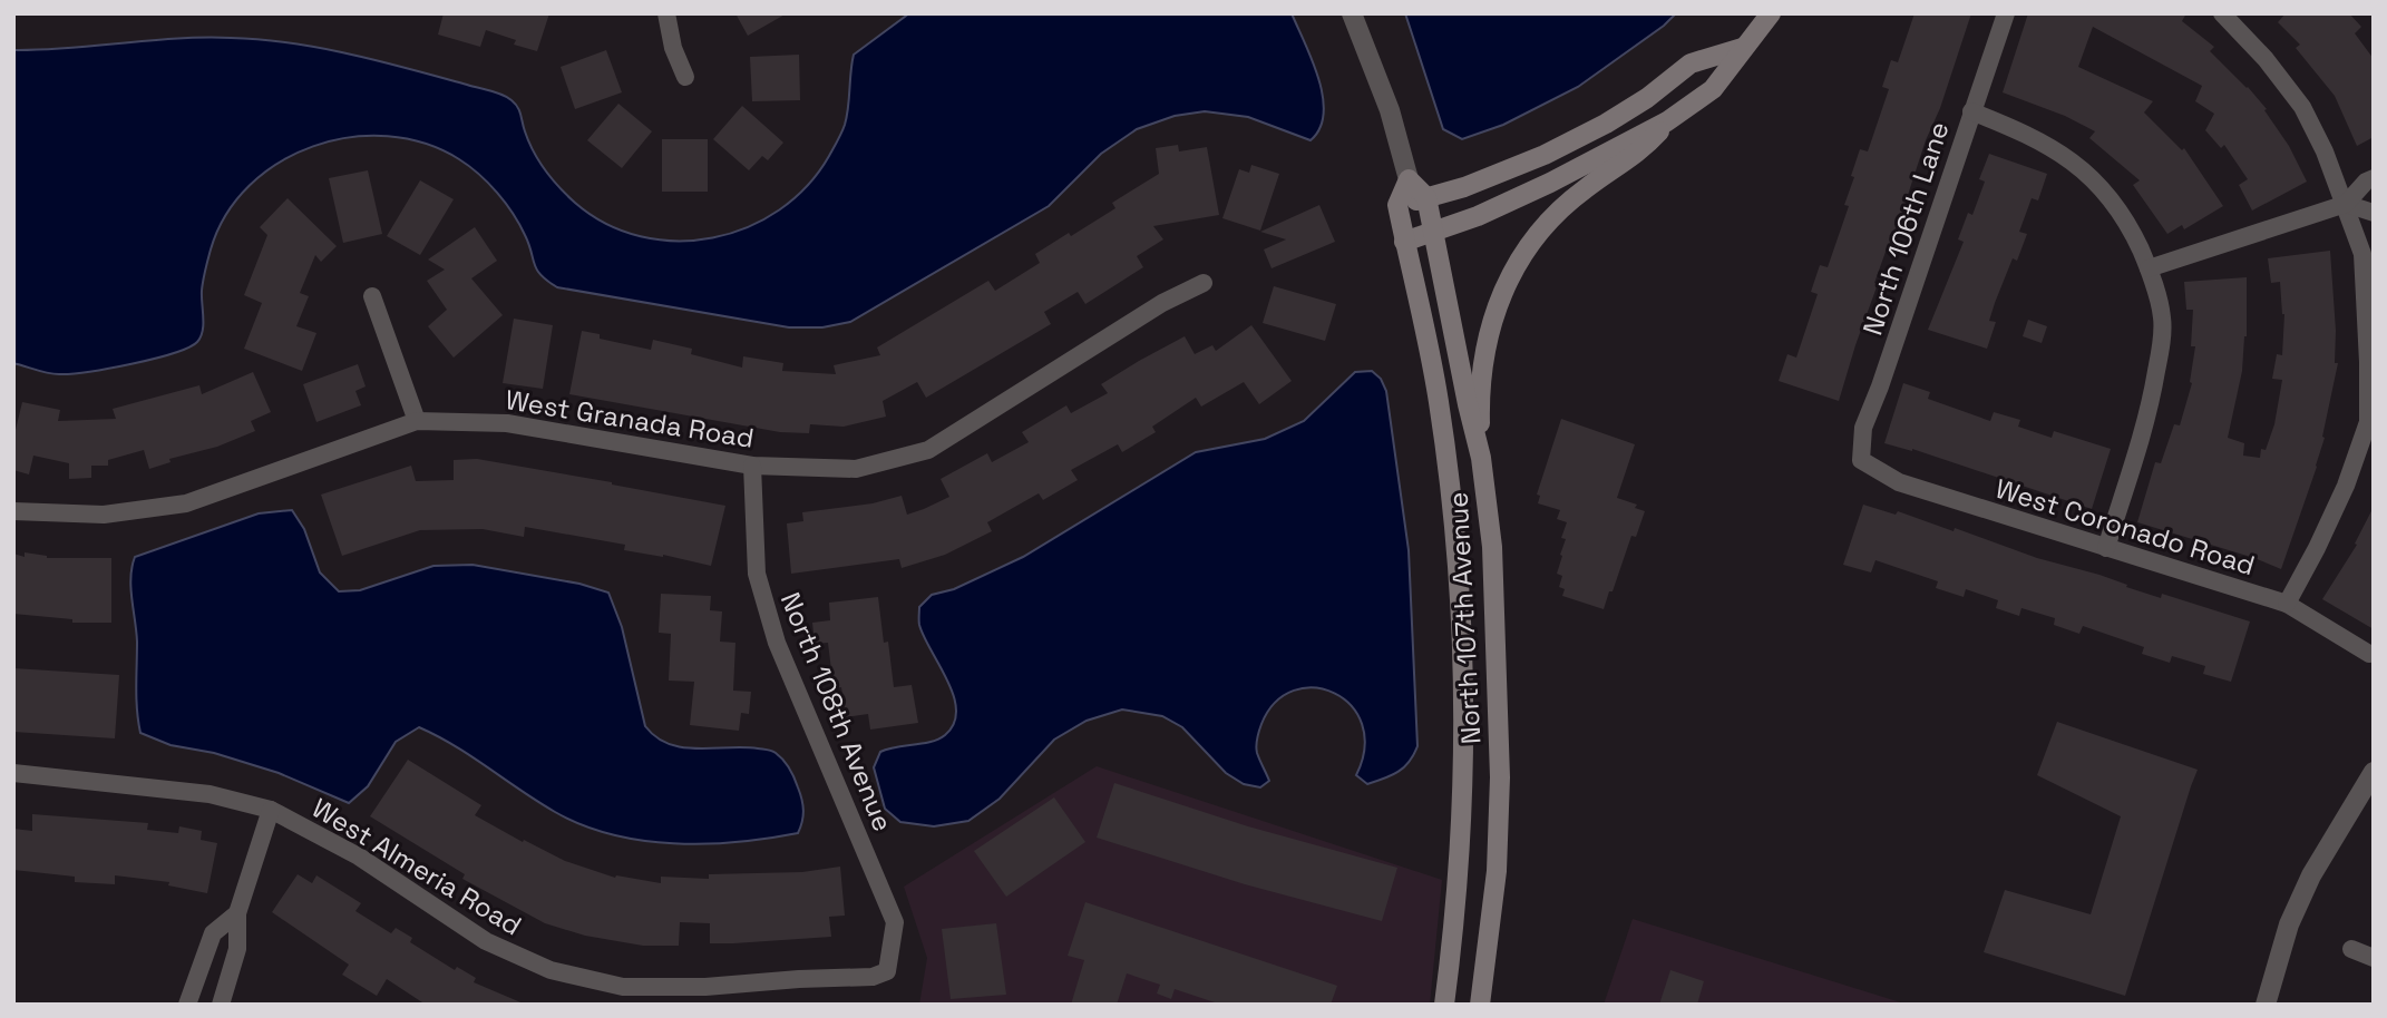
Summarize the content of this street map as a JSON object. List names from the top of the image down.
{
  "streets": {
    "main road": ["North 107th Avenue"],
    "street": [
      "North 106th Lane",
      "West Granada Road",
      "West Coronado Road",
      "North 108th Avenue",
      "West Almeria Road"
    ]
  },
  "crossings": [
    ["North 106th Lane", "West Coronado Road"],
    ["West Granada Road", "North 108th Avenue"],
    ["North 108th Avenue", "West Almeria Road"]
  ]
}
